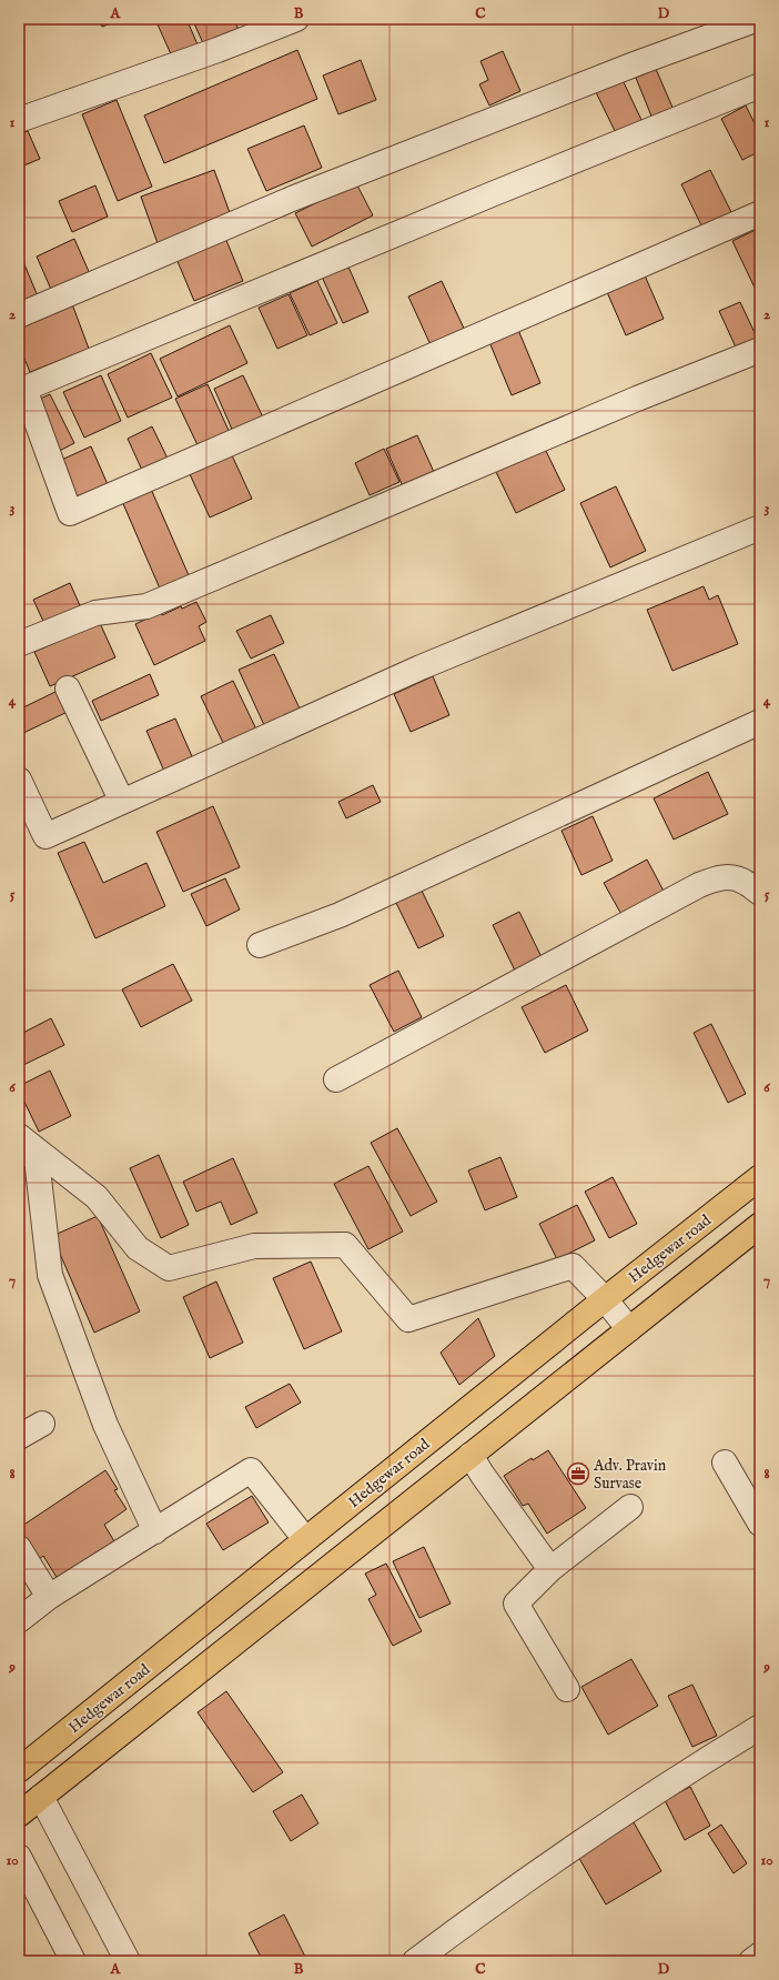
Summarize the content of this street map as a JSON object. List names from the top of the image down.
{
  "streets": {
    "main road": ["Hedgewar road"]
  },
  "places": {
    "office": ["Adv. Pravin Survase"]
  },
  "grid": {
    "columns": [
      "A",
      "B",
      "C",
      "D"
    ],
    "rows": [
      "1",
      "2",
      "3",
      "4",
      "5",
      "6",
      "7",
      "8",
      "9",
      "10"
    ]
  }
}
